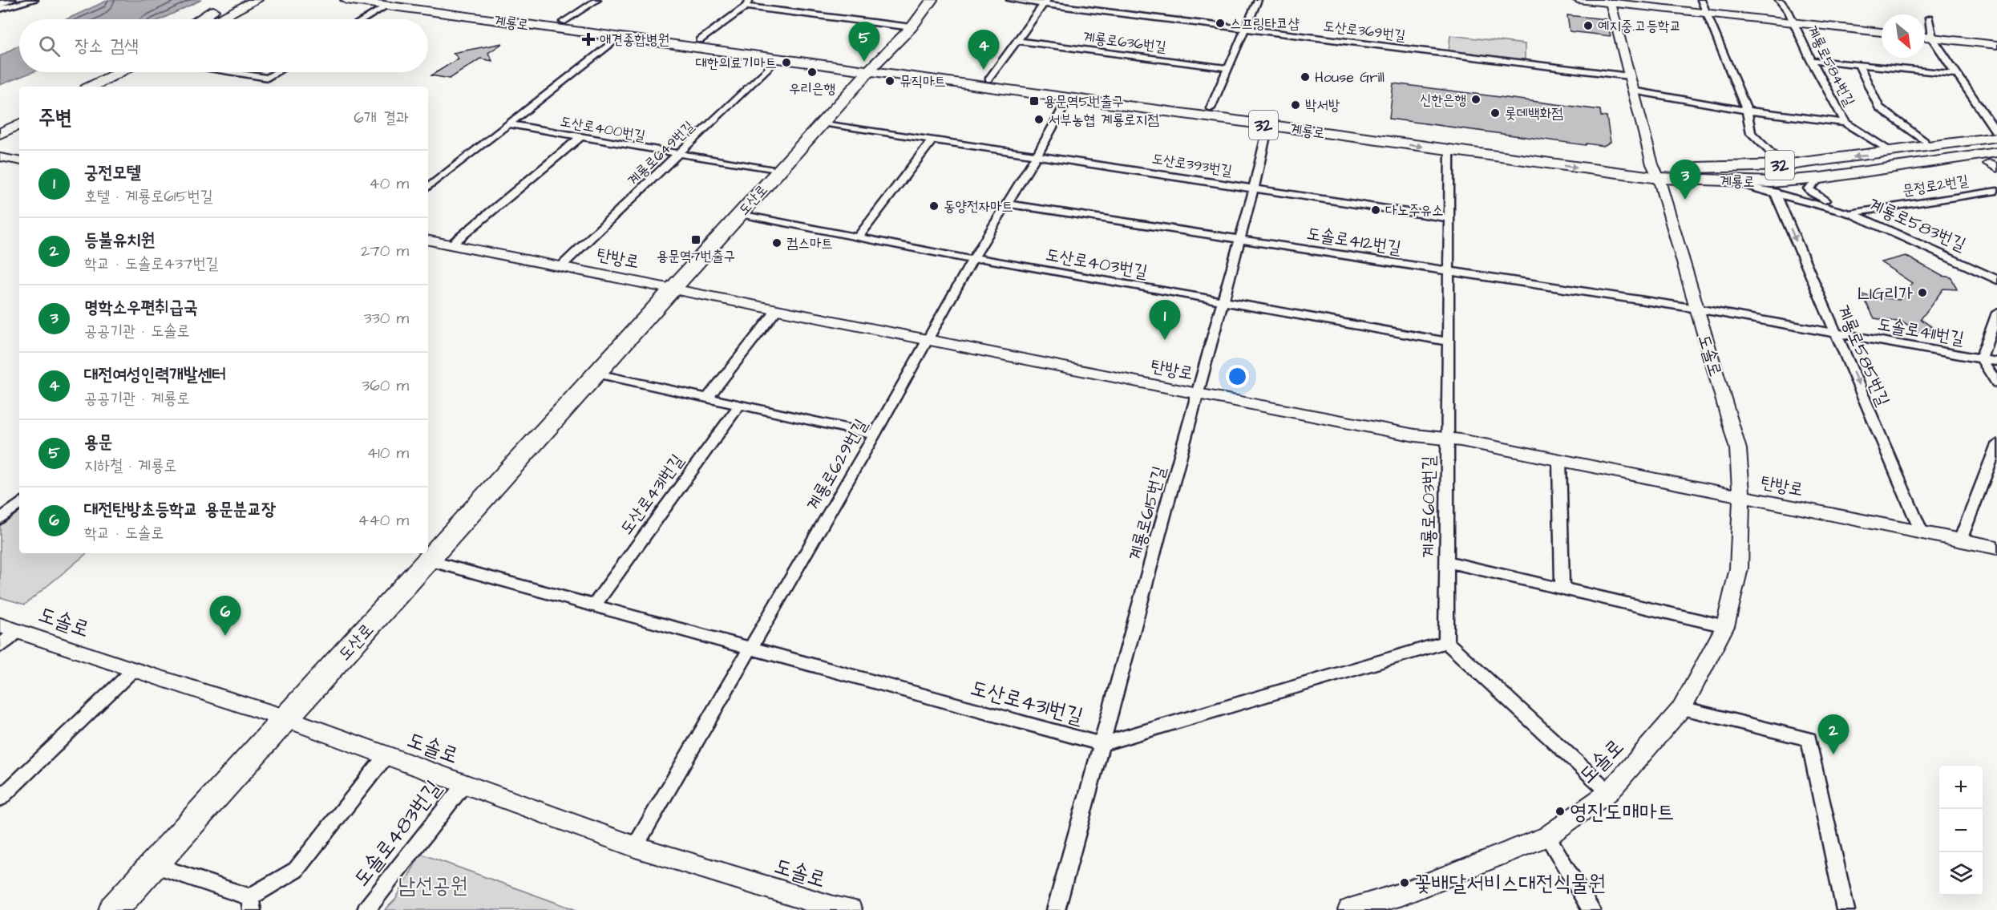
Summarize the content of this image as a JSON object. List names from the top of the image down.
{
  "streets": {
    "main road": ["계룡로", "32", "도산로"],
    "street": [
      "도산로369번길",
      "계룡로636번길",
      "계룡로584번길",
      "도산로400번길",
      "계룡로649번길",
      "도산로393번길",
      "문정로2번길",
      "계룡로583번길",
      "도솔로412번길",
      "탄방로",
      "도산로403번길",
      "도솔로411번길",
      "도솔로",
      "계룡로585번길",
      "계룡로629번길",
      "도산로431번길",
      "계룡로603번길",
      "계룡로615번길",
      "도솔로483번길"
    ]
  },
  "crossings": [
    ["계룡로", "계룡로584번길"],
    ["계룡로", "계룡로649번길"],
    ["계룡로", "도산로"],
    ["계룡로", "계룡로583번길"],
    ["계룡로", "도솔로"],
    ["계룡로", "계룡로629번길"],
    ["계룡로", "계룡로603번길"],
    ["계룡로", "계룡로615번길"],
    ["도산로369번길", "도솔로"],
    ["도산로400번길", "계룡로649번길"],
    ["도산로400번길", "도산로"],
    ["계룡로649번길", "탄방로"],
    ["도산로393번길", "도산로"],
    ["도산로393번길", "계룡로629번길"],
    ["도산로393번길", "계룡로603번길"],
    ["도산로393번길", "계룡로615번길"],
    ["문정로2번길", "계룡로583번길"],
    ["도산로", "탄방로"],
    ["도산로", "도산로403번길"],
    ["도산로", "도솔로"],
    ["도산로", "도산로431번길"],
    ["계룡로583번길", "계룡로585번길"],
    ["도솔로412번길", "도솔로411번길"],
    ["도솔로412번길", "도솔로"],
    ["도솔로412번길", "계룡로629번길"],
    ["도솔로412번길", "계룡로603번길"],
    ["도솔로412번길", "계룡로615번길"],
    ["탄방로", "도솔로"],
    ["탄방로", "계룡로585번길"],
    ["탄방로", "계룡로629번길"],
    ["탄방로", "계룡로603번길"],
    ["탄방로", "계룡로615번길"],
    ["도산로403번길", "계룡로629번길"],
    ["도산로403번길", "계룡로603번길"],
    ["도산로403번길", "계룡로615번길"],
    ["도솔로411번길", "도솔로"],
    ["도솔로411번길", "계룡로585번길"],
    ["도솔로", "계룡로629번길"],
    ["도솔로", "도솔로483번길"],
    ["계룡로629번길", "도산로431번길"],
    ["도산로431번길", "계룡로603번길"],
    ["도산로431번길", "계룡로615번길"]
  ],
  "one_way": ["계룡로585번길"],
  "parks": ["남선공원"],
  "places": {
    "other": [
      "스프링타코샵",
      "예지중.고등학교",
      "대한의료기마트",
      "우리은행",
      "House Grill",
      "뮤직마트",
      "신한은행",
      "박서방",
      "롯데백화점",
      "서부농협 계룡로지점",
      "동양전자마트",
      "다노주유소",
      "컴스마트",
      "LIG리가",
      "영진도매마트",
      "꽃배달서비스대전식물원"
    ],
    "health": ["애견종합병원"],
    "transit": ["용문역5번출구", "용문역7번출구"]
  },
  "north": "bottom right",
  "page": {
    "search": "장소 검색",
    "pins": [
      "5",
      "4",
      "3",
      "1",
      "6",
      "2"
    ],
    "heading": ["주변", "6개 결과"],
    "list": [
      {
        "mark": "1",
        "name": "궁전모텔",
        "note": "호텔 · 계룡로615번길",
        "value": "40 m"
      },
      {
        "mark": "2",
        "name": "등불유치원",
        "note": "학교 · 도솔로437번길",
        "value": "270 m"
      },
      {
        "mark": "3",
        "name": "명학소우편취급국",
        "note": "공공기관 · 도솔로",
        "value": "330 m"
      },
      {
        "mark": "4",
        "name": "대전여성인력개발센터",
        "note": "공공기관 · 계룡로",
        "value": "360 m"
      },
      {
        "mark": "5",
        "name": "용문",
        "note": "지하철 · 계룡로",
        "value": "410 m"
      },
      {
        "mark": "6",
        "name": "대전탄방초등학교 용문분교장",
        "note": "학교 · 도솔로",
        "value": "440 m"
      }
    ],
    "map_buttons": ["+", "−"]
  }
}
